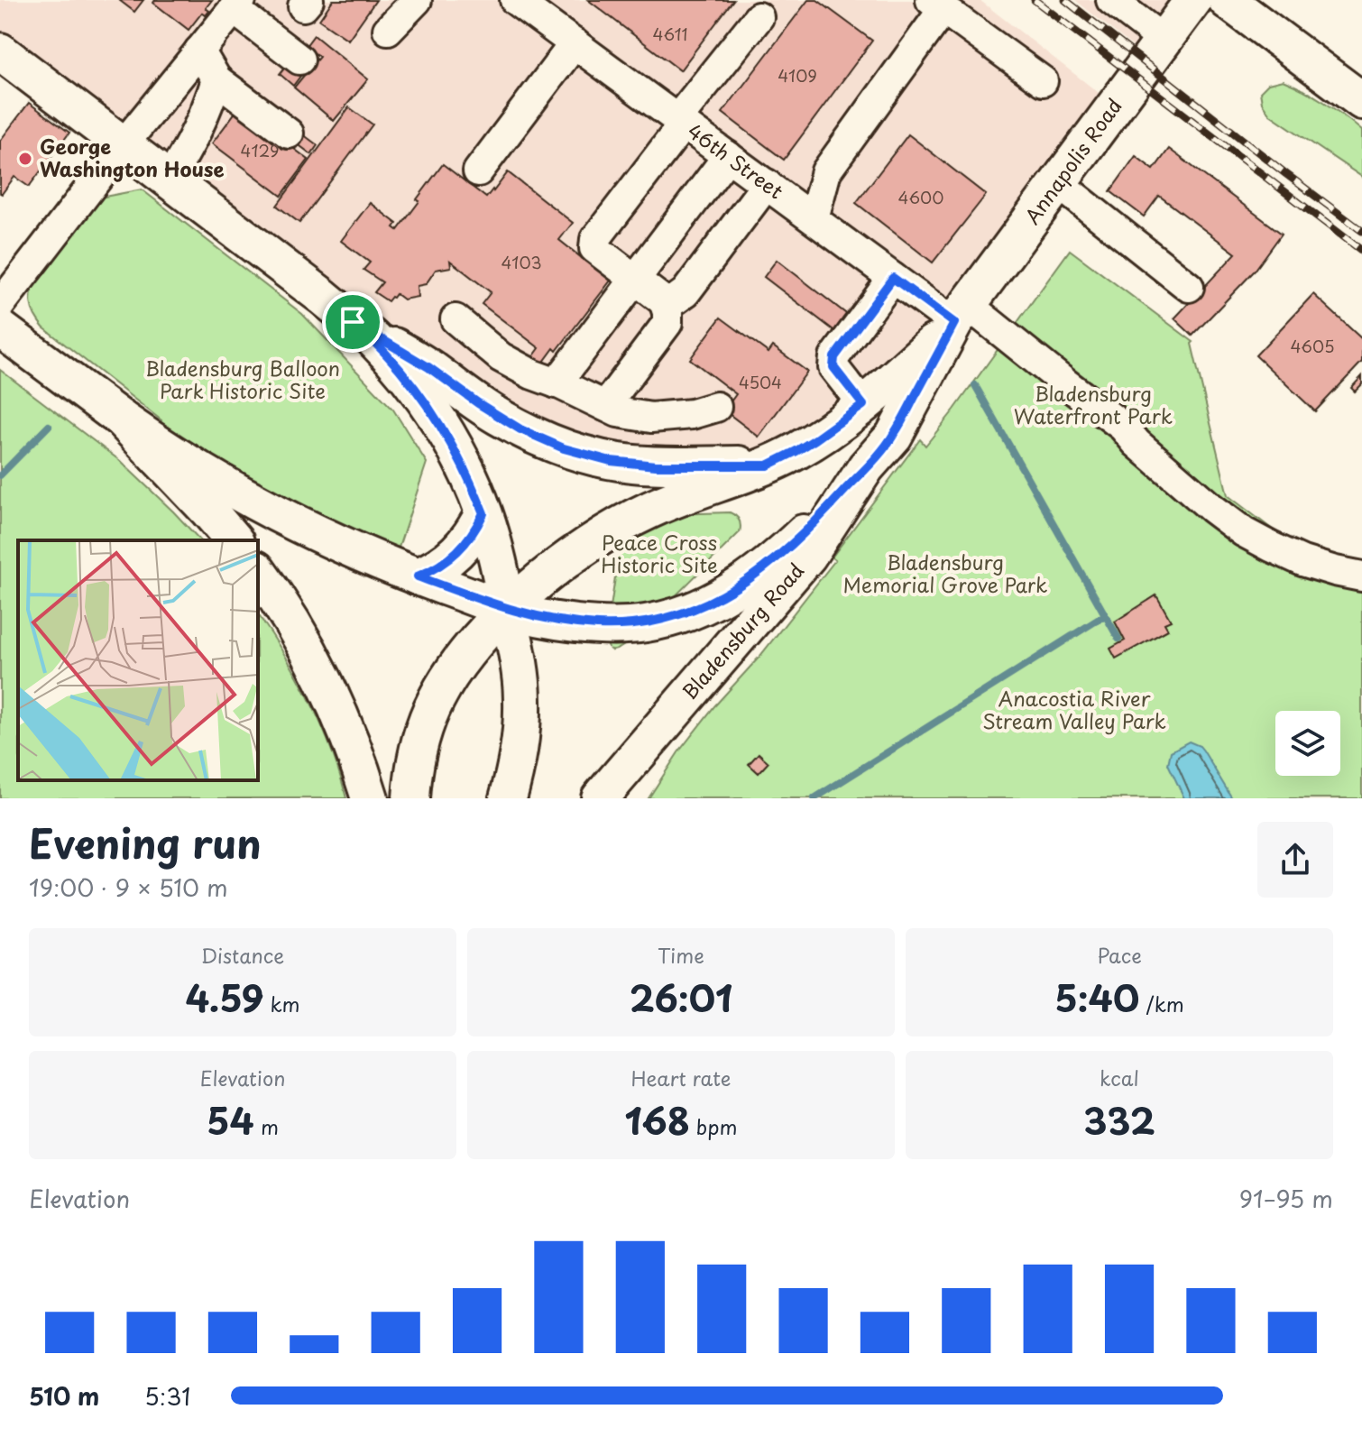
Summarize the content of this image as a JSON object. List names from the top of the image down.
{
  "streets": {
    "main road": ["Annapolis Road", "Bladensburg Road"],
    "street": ["46th Street"]
  },
  "crossings": [
    ["46th Street", "Annapolis Road"],
    ["46th Street", "Bladensburg Road"],
    ["Annapolis Road", "Bladensburg Road"]
  ],
  "parks": [
    "Bladensburg Balloon Park Historic Site",
    "Bladensburg Waterfront Park",
    "Peace Cross Historic Site",
    "Bladensburg Memorial Grove Park",
    "Anacostia River Stream Valley Park"
  ],
  "places": ["George Washington House"],
  "house_numbers": [
    "4611",
    "4109",
    "4129",
    "4600",
    "4103",
    "4605",
    "4504"
  ],
  "page": {
    "heading": ["Evening run", "19:00 · 9 × 510 m"],
    "stats": [
      ["Distance", "4.59 km"],
      ["Time", "26:01"],
      ["Pace", "5:40 /km"],
      ["Elevation", "54 m"],
      ["Heart rate", "168 bpm"],
      ["kcal", "332"]
    ],
    "chart": ["Elevation", "91–95 m"],
    "list": [
      {
        "name": "510 m",
        "note": "5:31"
      }
    ]
  }
}
